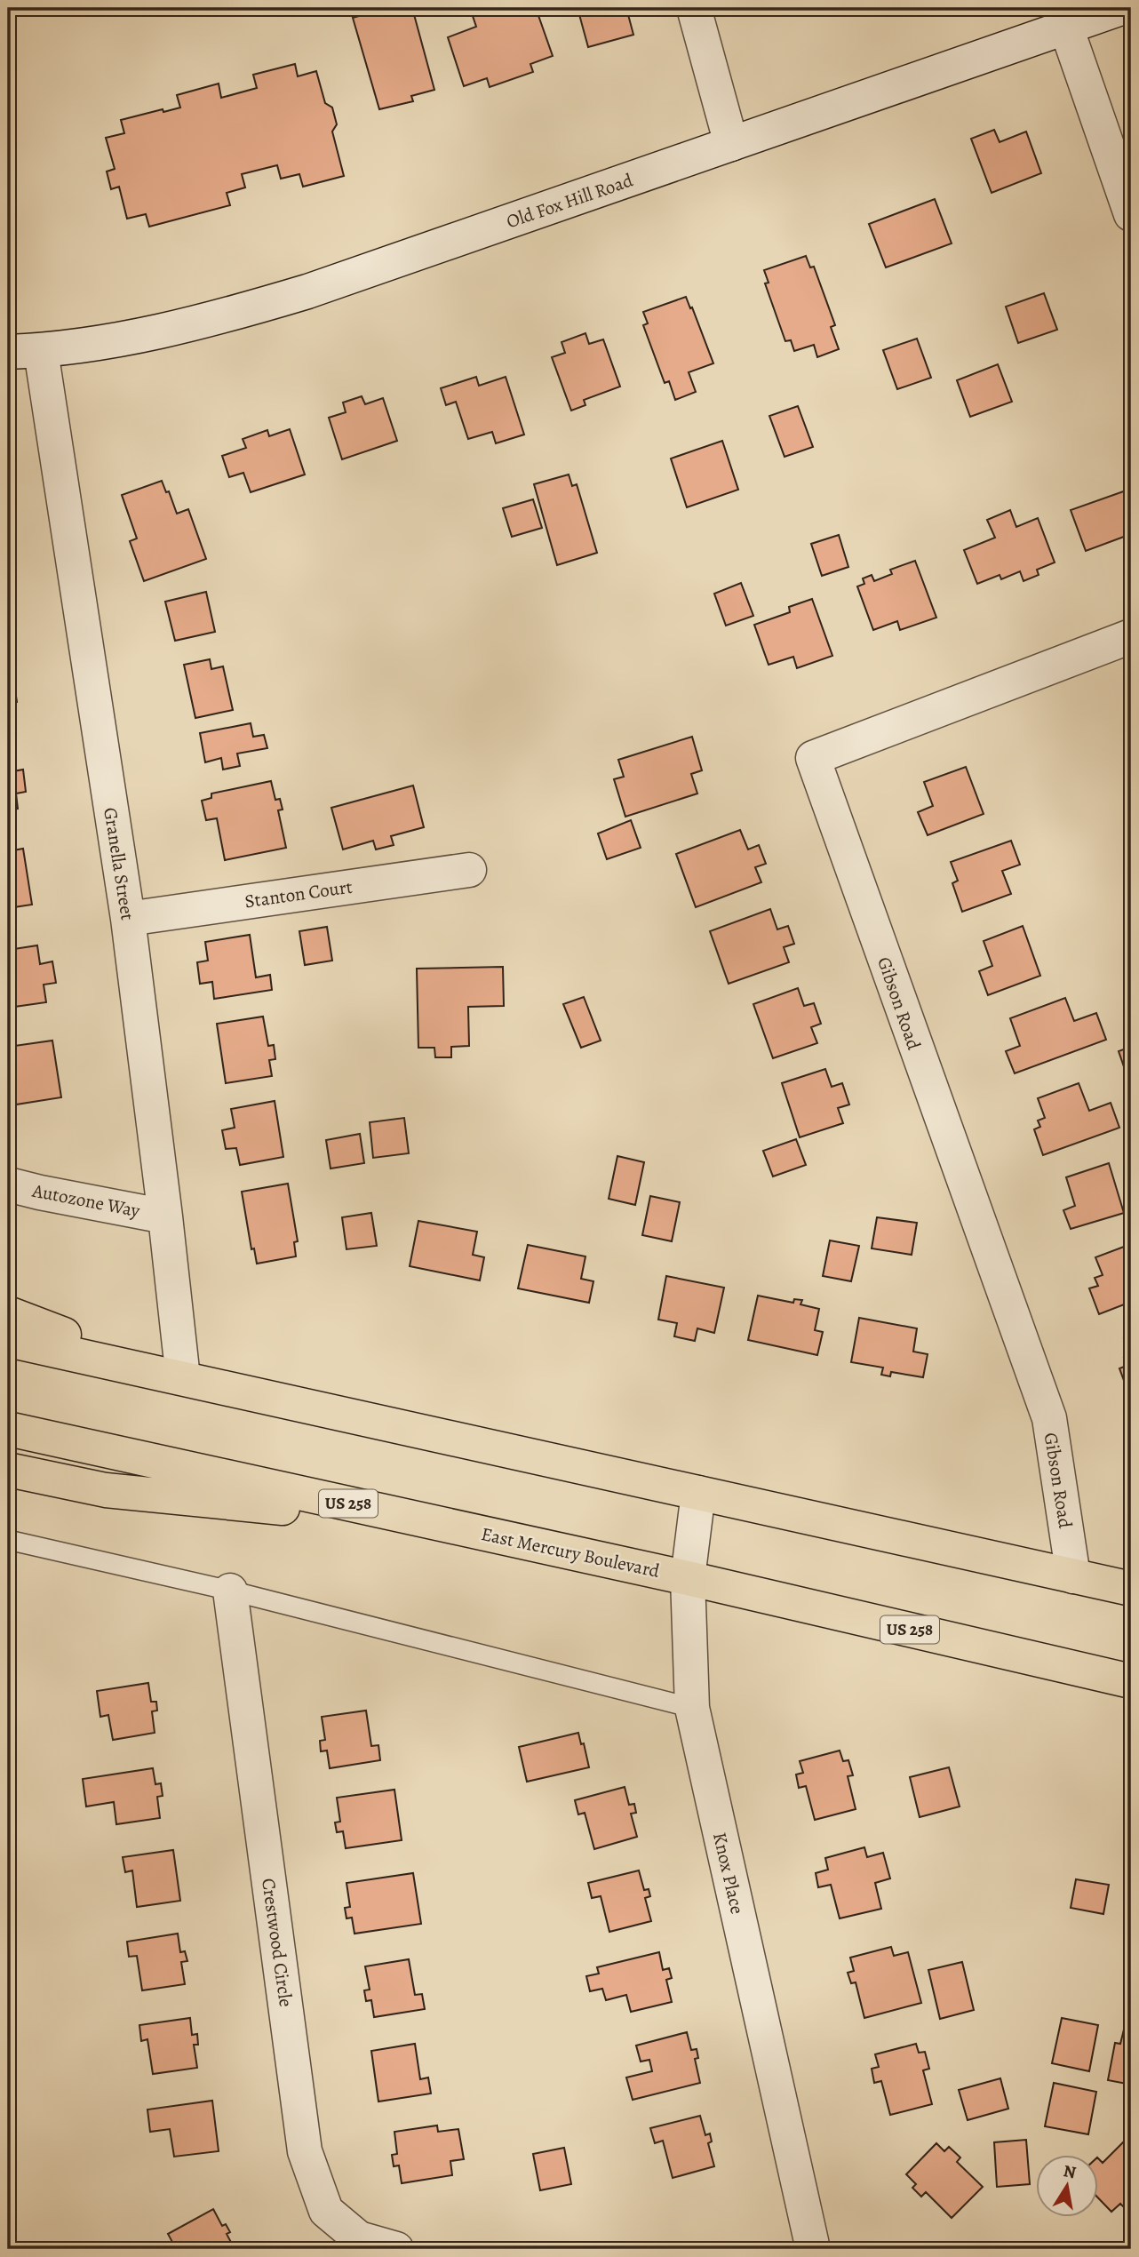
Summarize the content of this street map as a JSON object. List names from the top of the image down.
{
  "streets": {
    "main road": ["US 258", "East Mercury Boulevard"],
    "street": [
      "Old Fox Hill Road",
      "Granella Street",
      "Stanton Court",
      "Gibson Road",
      "Autozone Way",
      "Knox Place",
      "Crestwood Circle"
    ]
  },
  "crossings": [
    ["Old Fox Hill Road", "Granella Street"],
    ["Granella Street", "Stanton Court"],
    ["Granella Street", "Autozone Way"],
    ["East Mercury Boulevard", "Knox Place"]
  ],
  "north": "top"
}
